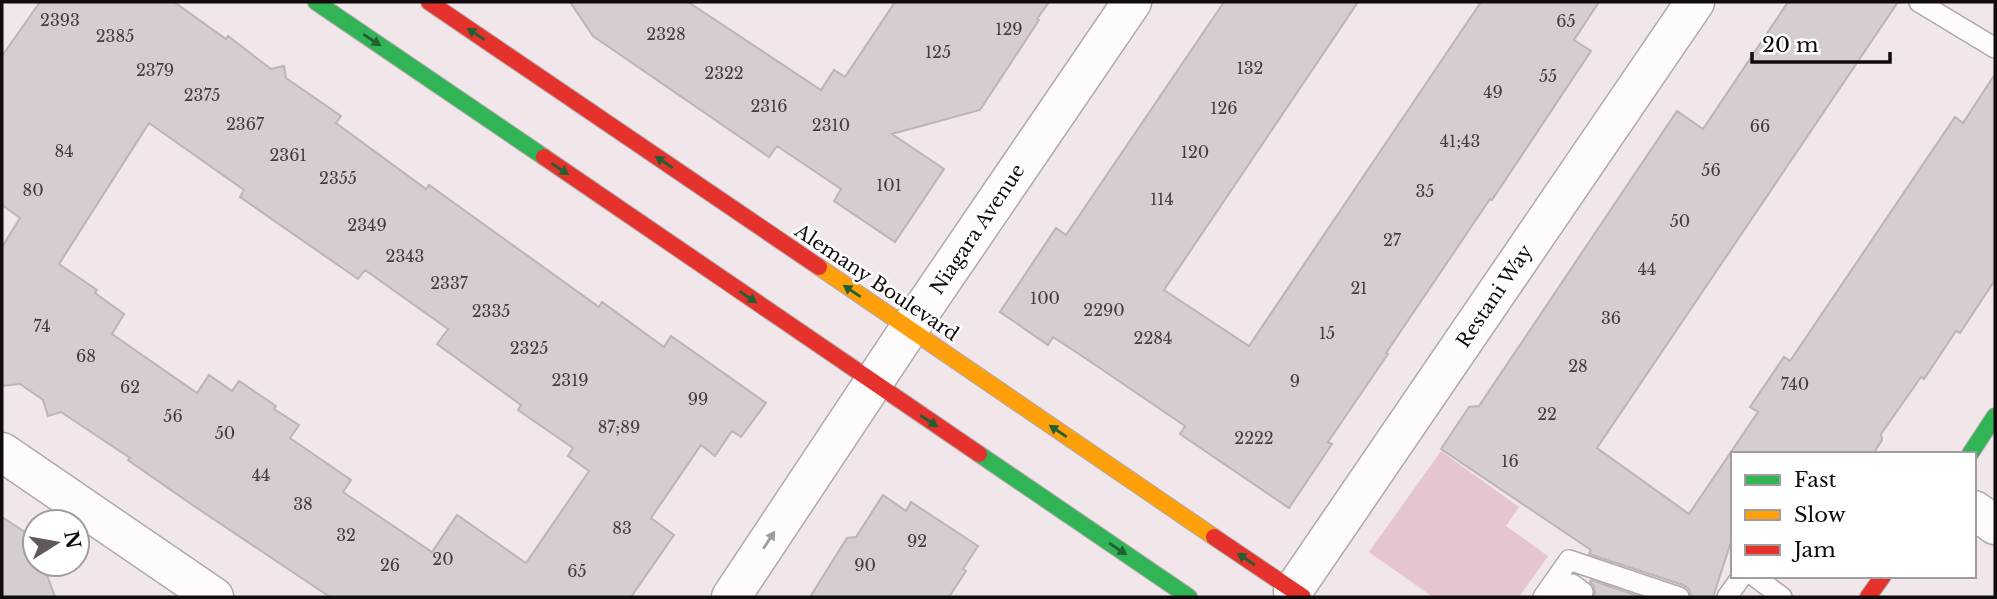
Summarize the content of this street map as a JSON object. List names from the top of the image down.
{
  "streets": {
    "main road": ["Alemany Boulevard"],
    "street": ["Niagara Avenue", "Restani Way"]
  },
  "crossings": [
    ["Niagara Avenue", "Alemany Boulevard"],
    ["Alemany Boulevard", "Restani Way"]
  ],
  "one_way": ["Niagara Avenue"],
  "house_numbers": [
    "2393",
    "65",
    "129",
    "2328",
    "2385",
    "125",
    "132",
    "2379",
    "2322",
    "55",
    "49",
    "2375",
    "2316",
    "126",
    "2367",
    "2310",
    "66",
    "41;43",
    "84",
    "120",
    "2361",
    "56",
    "2355",
    "101",
    "80",
    "35",
    "114",
    "50",
    "2349",
    "27",
    "2343",
    "44",
    "2337",
    "21",
    "100",
    "2290",
    "2335",
    "36",
    "74",
    "15",
    "2284",
    "2325",
    "68",
    "28",
    "2319",
    "9",
    "740",
    "62",
    "99",
    "22",
    "56",
    "87;89",
    "50",
    "2222",
    "16",
    "44",
    "38",
    "83",
    "32",
    "92",
    "20",
    "26",
    "90",
    "65"
  ],
  "legend": ["Fast", "Slow", "Jam"],
  "scale_bar": "20 m",
  "north": "right"
}
